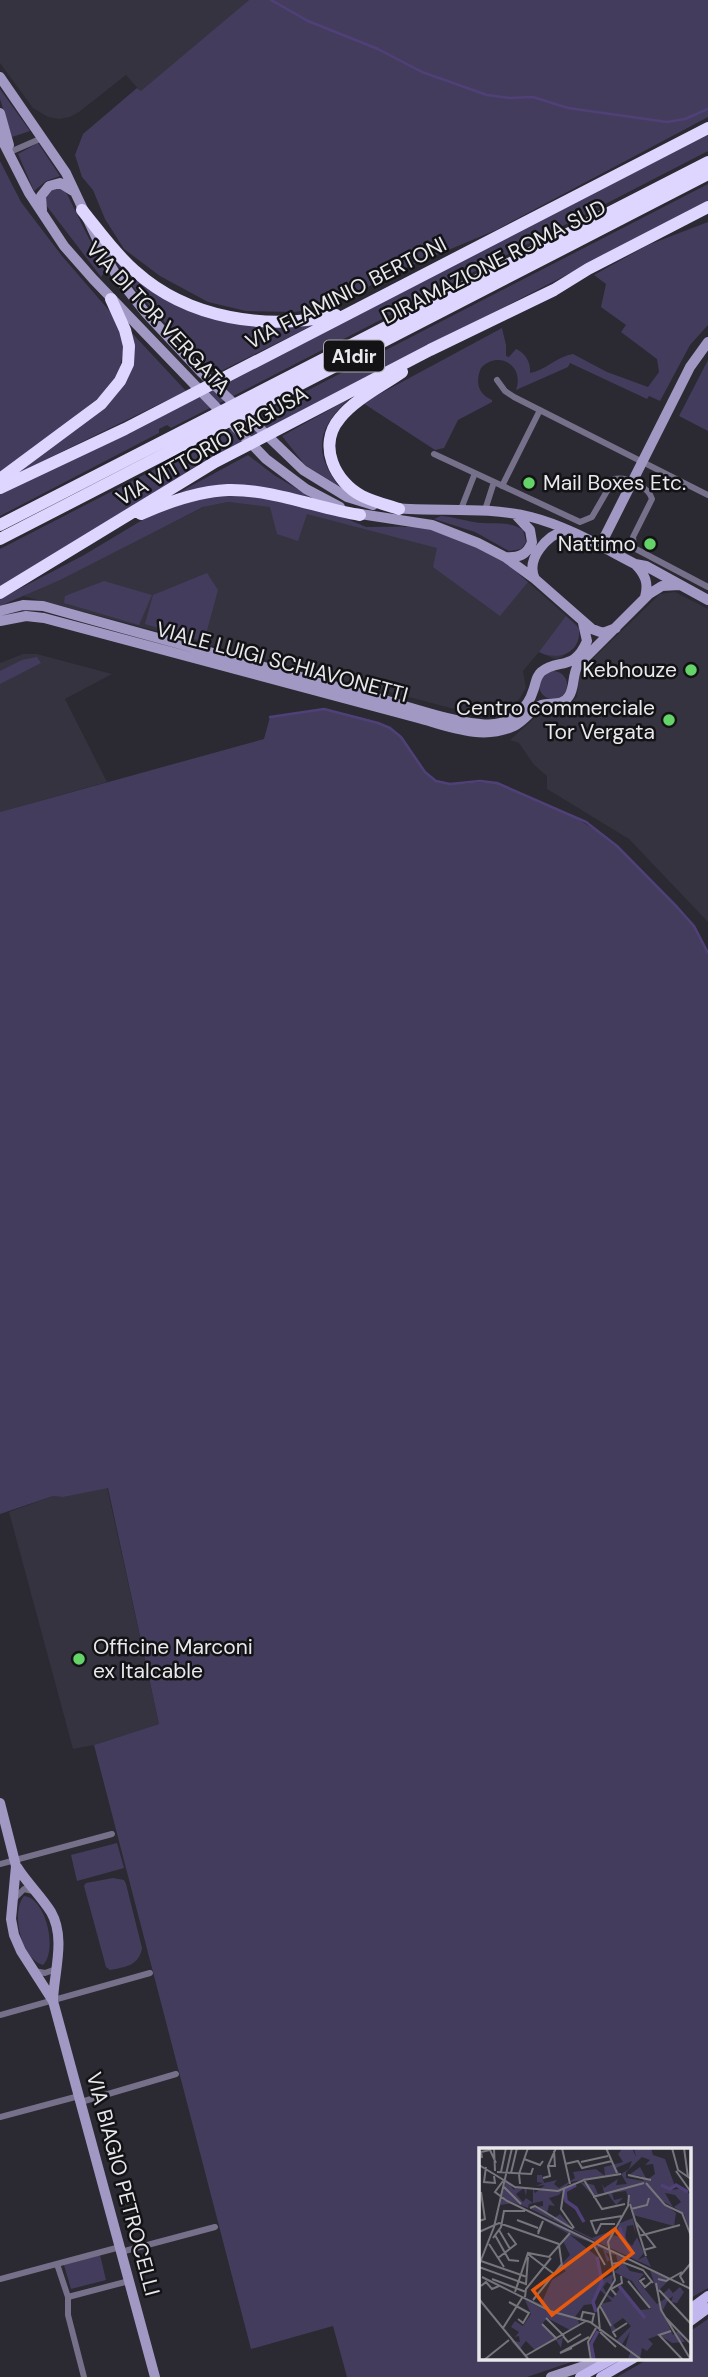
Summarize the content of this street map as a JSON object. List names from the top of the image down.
{
  "streets": {
    "highway": [
      "DIRAMAZIONE ROMA SUD",
      "VIA FLAMINIO BERTONI",
      "A1dir",
      "VIA VITTORIO RAGUSA"
    ],
    "street": ["VIA DI TOR VERGATA", "VIALE LUIGI SCHIAVONETTI", "VIA BIAGIO PETROCELLI"]
  },
  "crossings": [
    ["VIA DI TOR VERGATA", "VIALE LUIGI SCHIAVONETTI"]
  ],
  "places": [
    "Mail Boxes Etc.",
    "Nattimo",
    "Kebhouze",
    "Centro commerciale Tor Vergata",
    "Officine Marconi ex Italcable"
  ]
}
